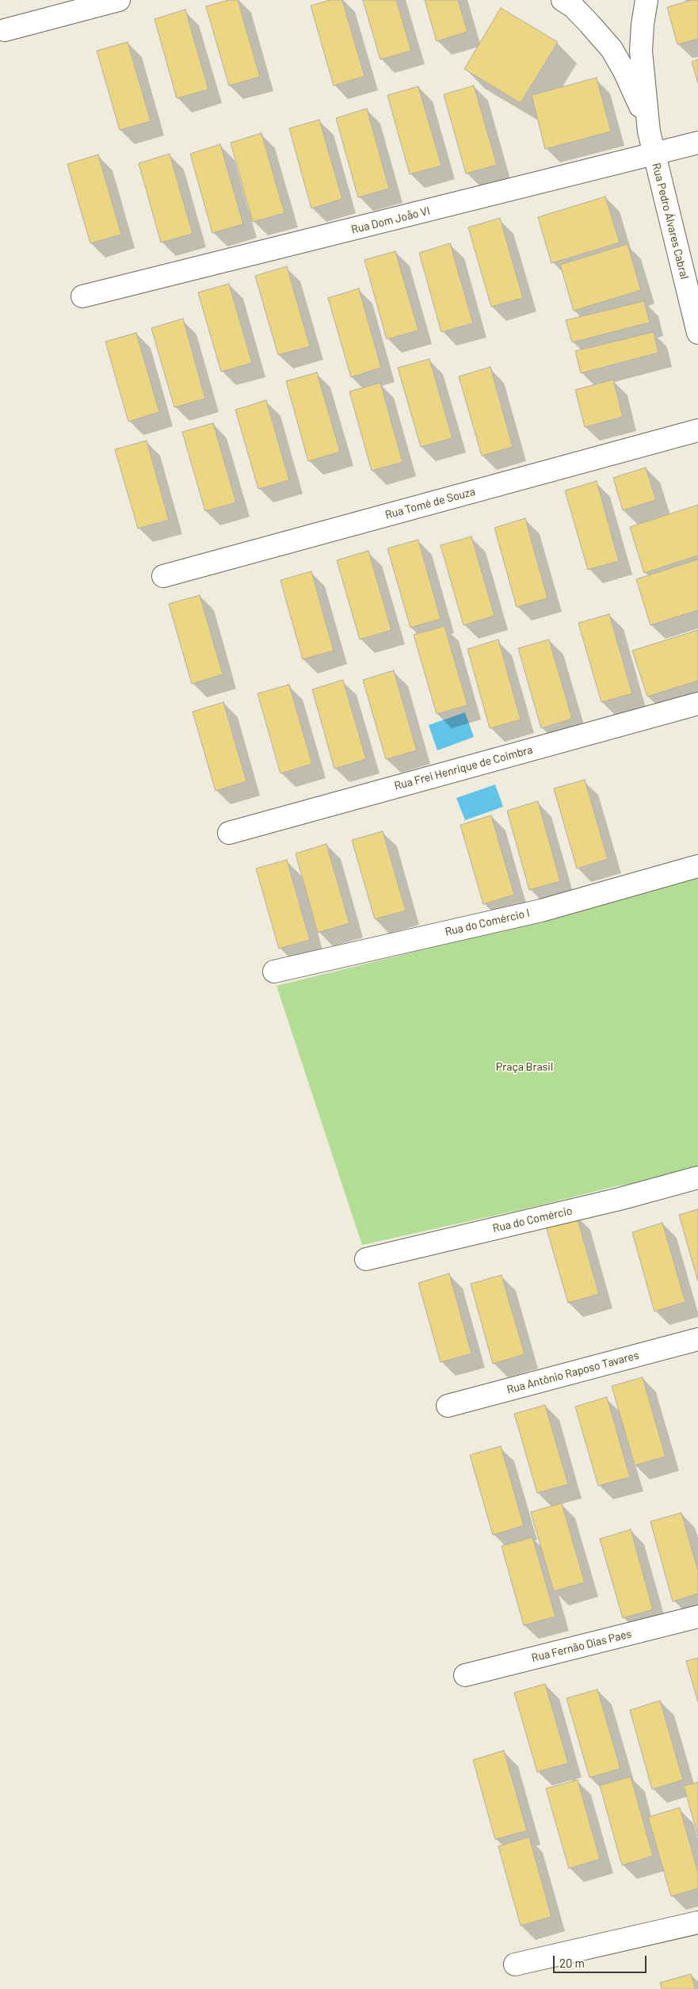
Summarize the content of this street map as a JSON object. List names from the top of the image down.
{
  "streets": {
    "street": [
      "Rua Dom Joåo VI",
      "Rua Pedro Álvares Cabral",
      "Rua Tomé de Souza",
      "Rua Frei Henrique de Coimbra",
      "Rua do Comércio I",
      "Rua do Comércio",
      "Rua Antônio Raposo Tavares",
      "Rua Fernão Dias Paes"
    ]
  },
  "crossings": [
    ["Rua Dom Joåo VI", "Rua Pedro Álvares Cabral"]
  ],
  "parks": ["Praça Brasil"],
  "scale_bar": "20 m"
}
